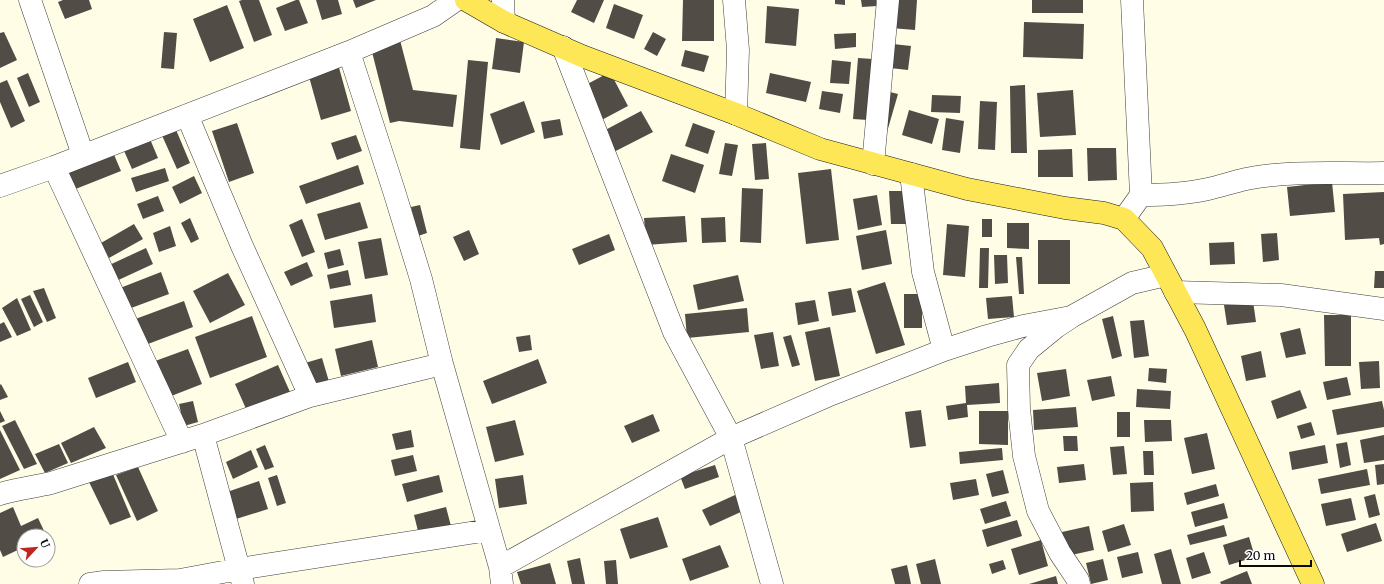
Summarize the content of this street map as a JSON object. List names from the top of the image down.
{
  "scale_bar": "20 m",
  "north": "top right"
}
